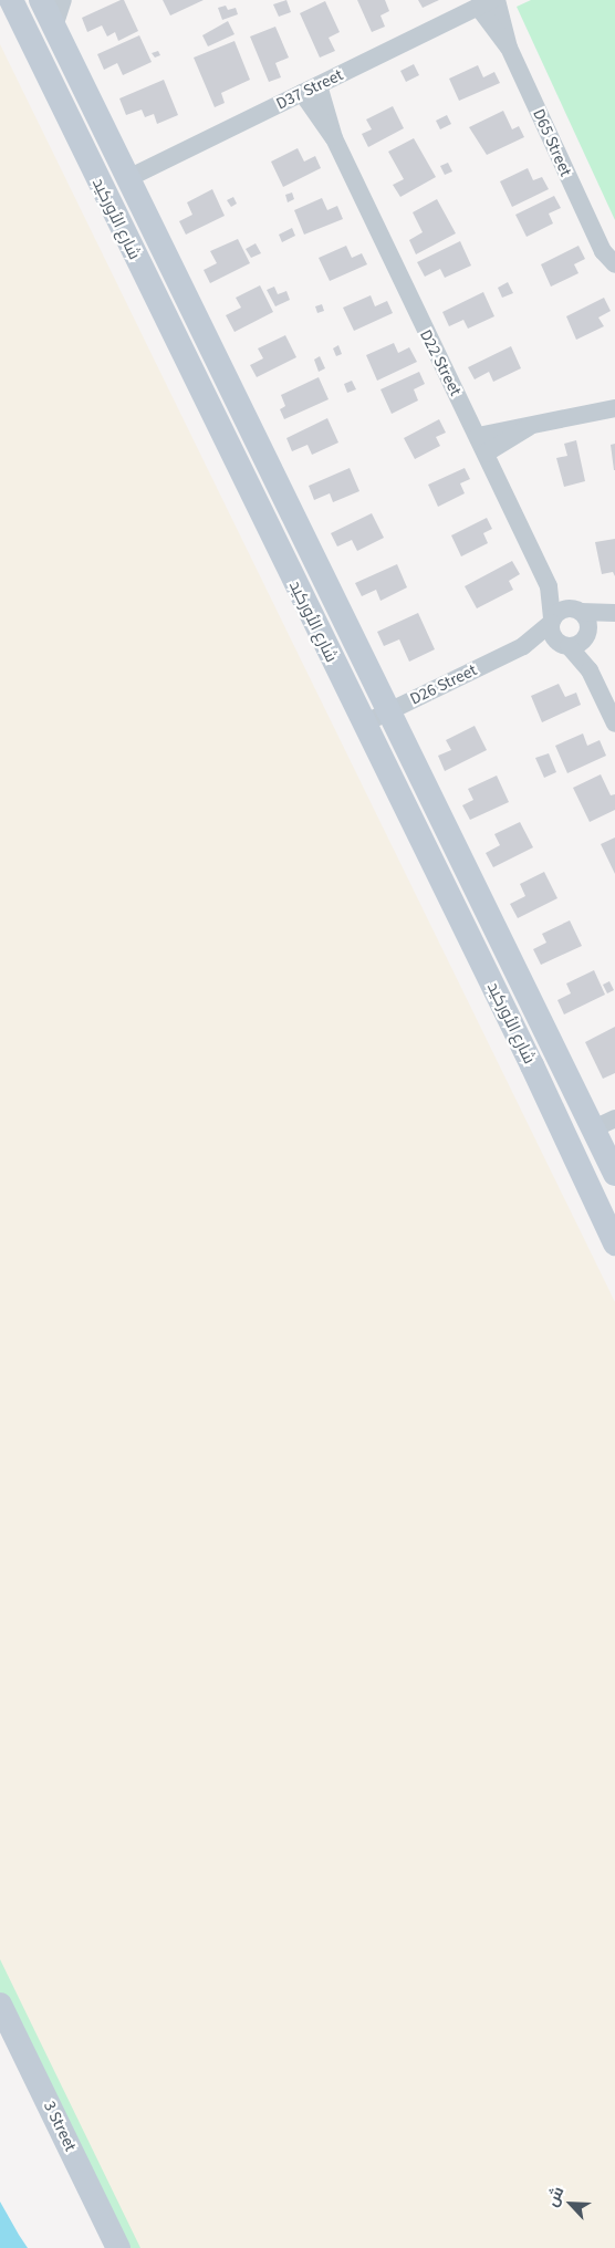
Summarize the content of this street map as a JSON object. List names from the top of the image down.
{
  "streets": {
    "street": [
      "D37 Street",
      "D65 Street",
      "شارع الأوركيد",
      "D22 Street",
      "D26 Street",
      "3 Street"
    ]
  },
  "crossings": [
    ["D37 Street", "D65 Street"],
    ["D37 Street", "شارع الأوركيد"],
    ["D37 Street", "D22 Street"],
    ["شارع الأوركيد", "D26 Street"],
    ["D22 Street", "D26 Street"]
  ],
  "north": "top left"
}
